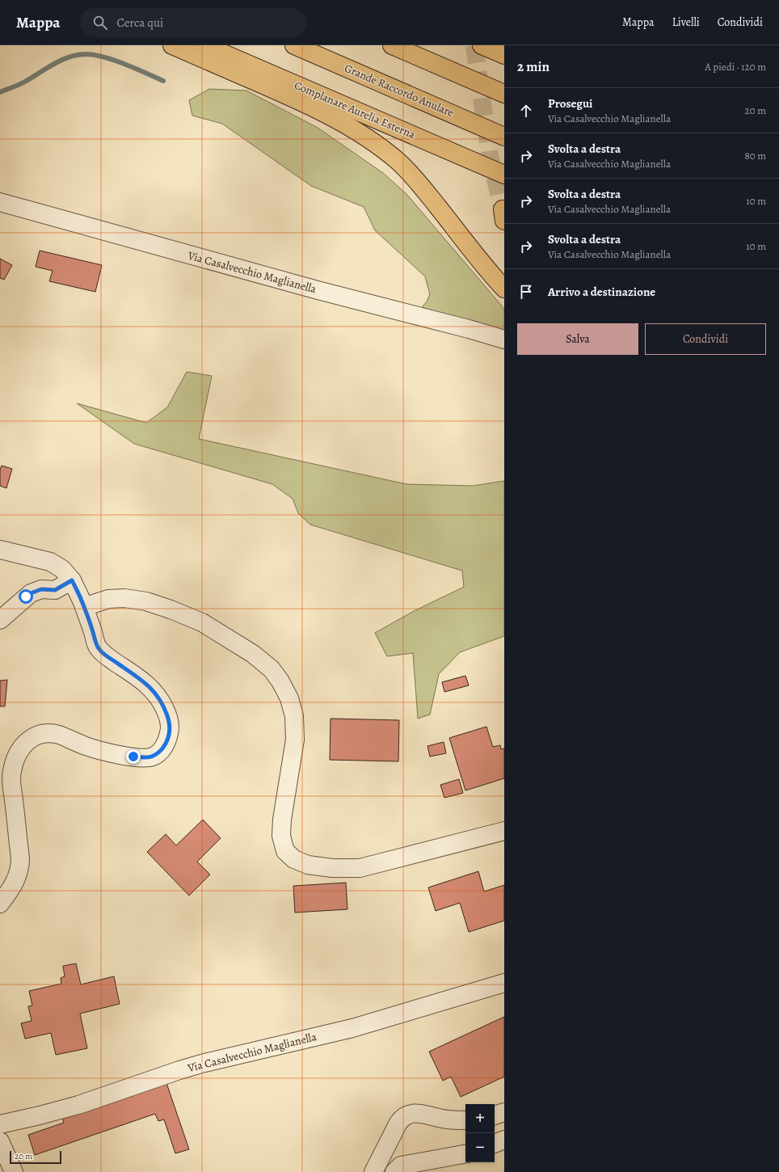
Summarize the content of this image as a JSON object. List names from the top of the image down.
{
  "streets": {
    "highway": ["Grande Raccordo Anulare", "Complanare Aurelia Esterna"],
    "street": ["Via Casalvecchio Maglianella"]
  },
  "scale_bar": "20 m",
  "page": {
    "header": "Mappa",
    "search": "Cerca qui",
    "nav": ["Mappa", "Livelli", "Condividi"],
    "heading": ["2 min", "A piedi · 120 m"],
    "list": [
      ["Prosegui", "Via Casalvecchio Maglianella", "20 m"],
      ["Svolta a destra", "Via Casalvecchio Maglianella", "80 m"],
      ["Svolta a destra", "Via Casalvecchio Maglianella", "10 m"],
      ["Svolta a destra", "Via Casalvecchio Maglianella", "10 m"],
      "Arrivo a destinazione"
    ],
    "buttons": ["Salva", "Condividi"],
    "map_buttons": ["+", "−"],
    "scale": "20 m"
  }
}
